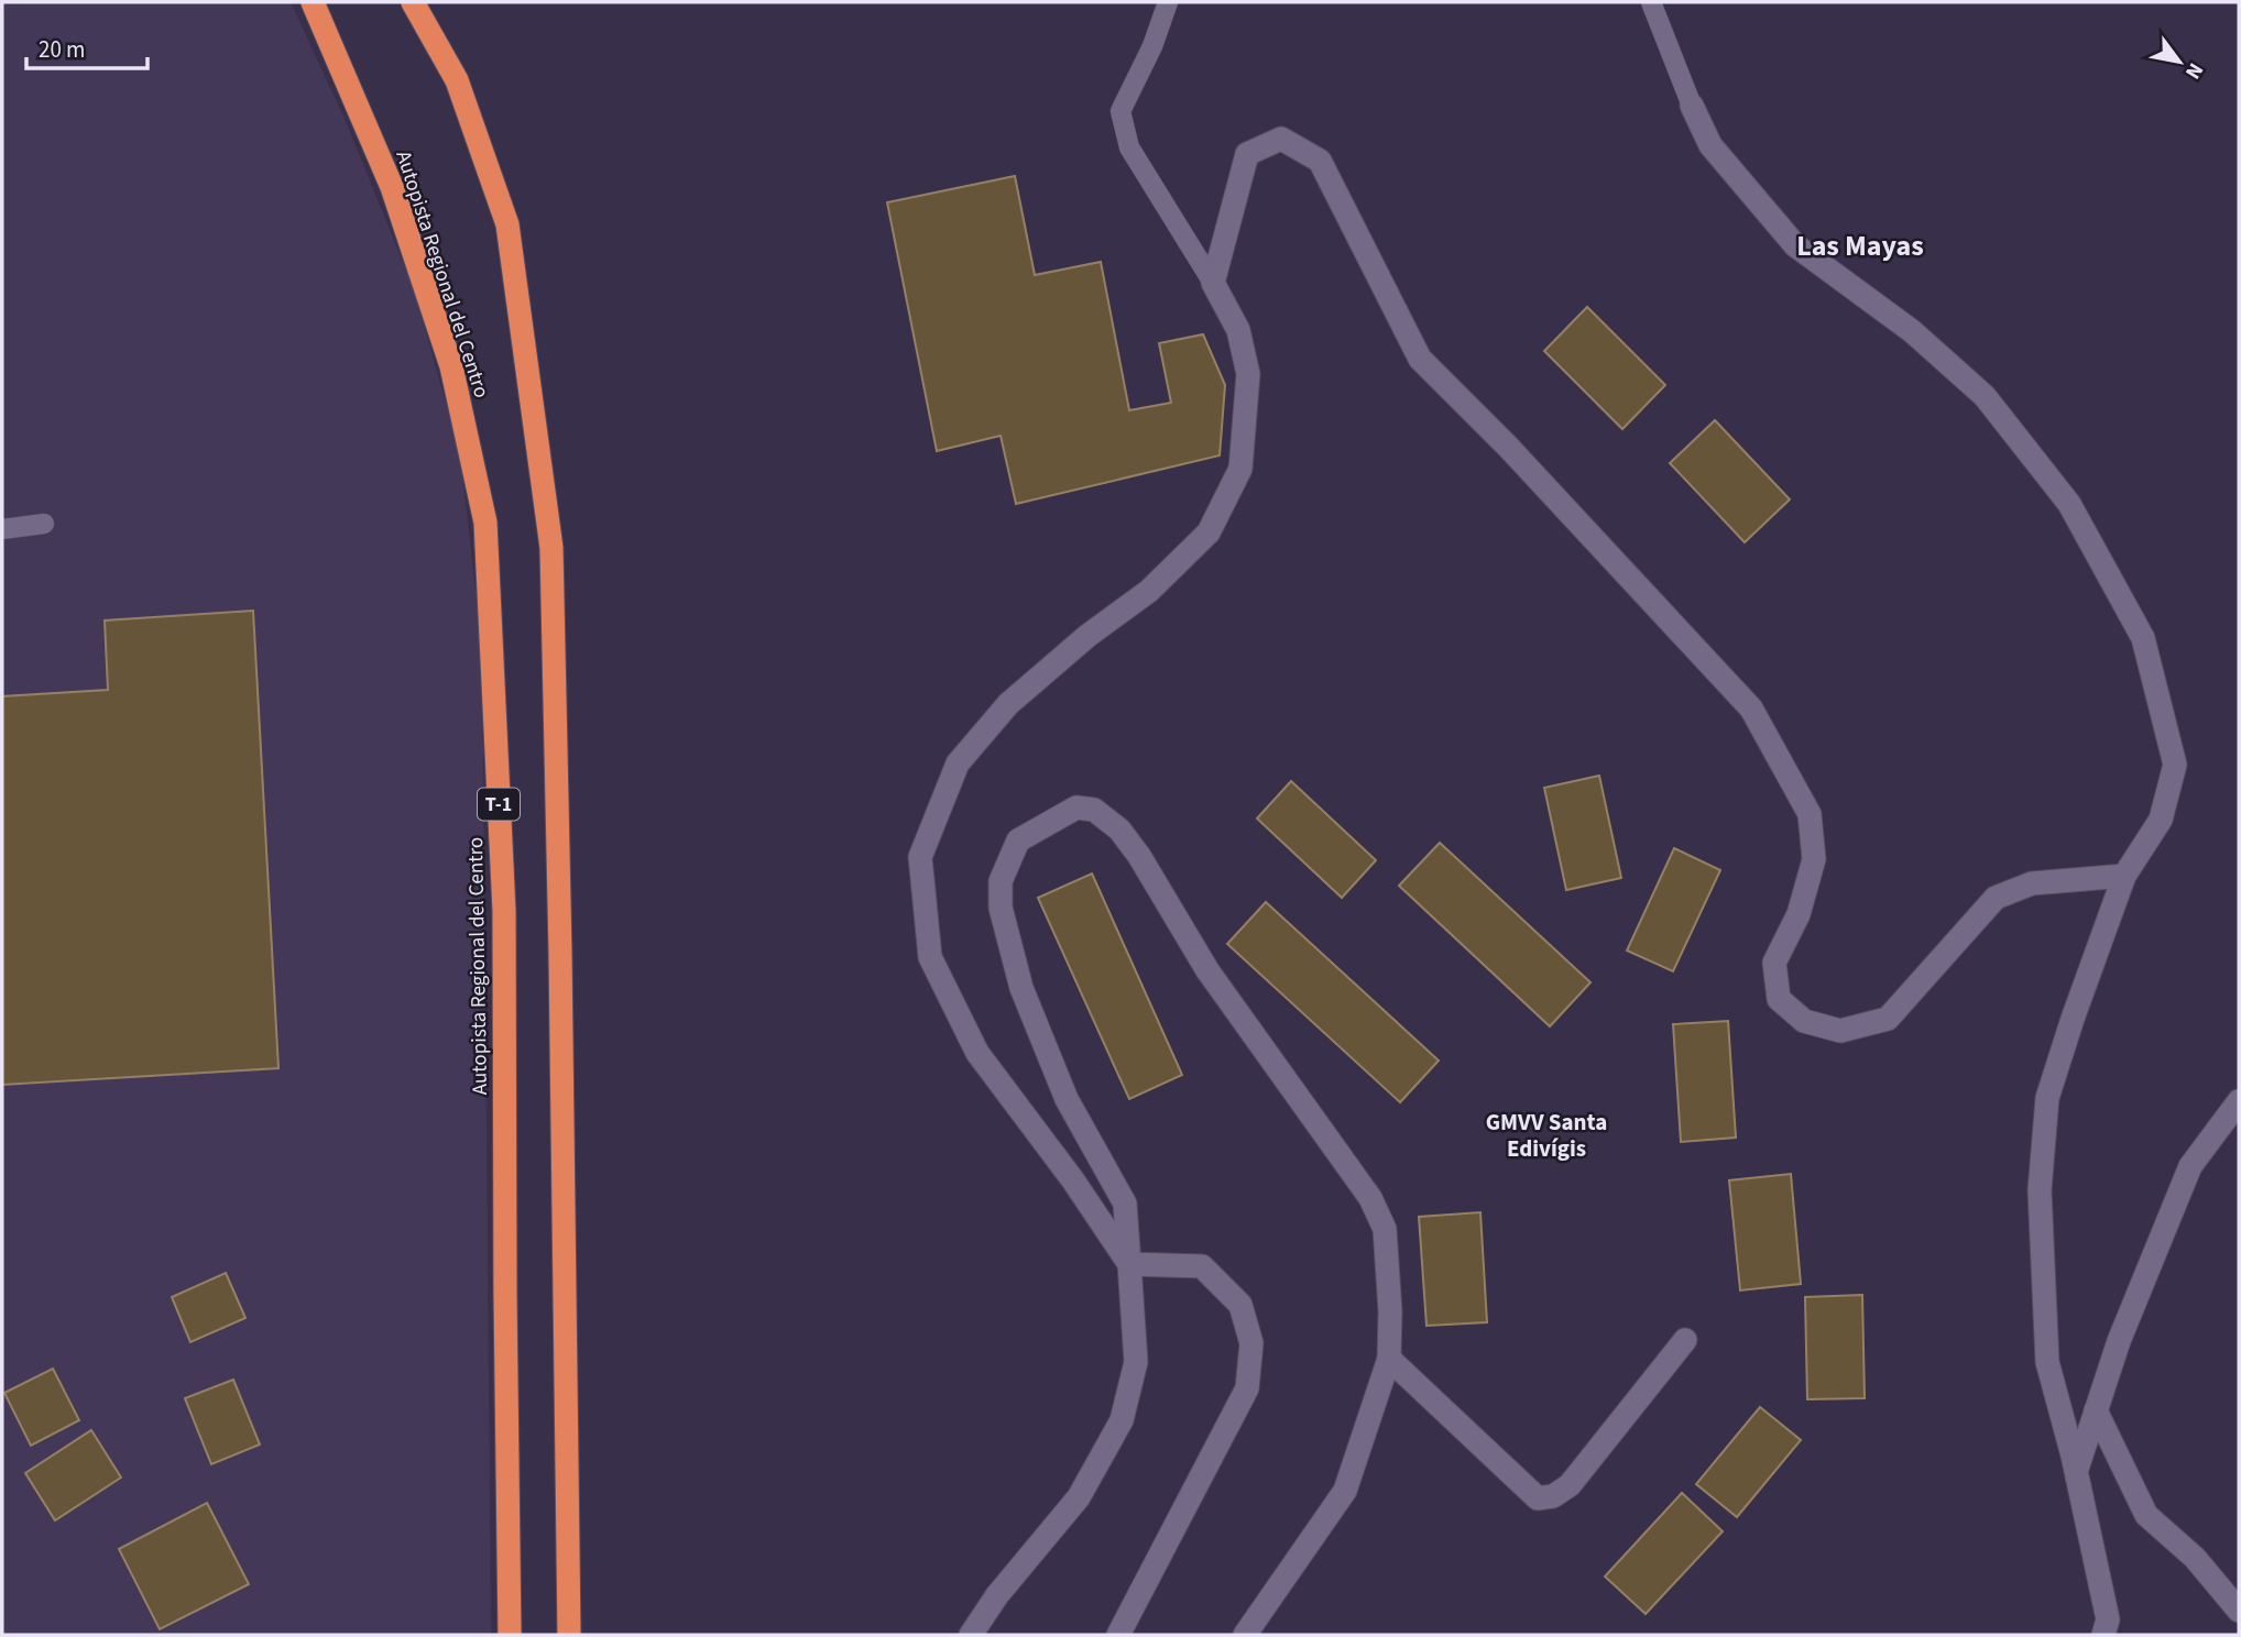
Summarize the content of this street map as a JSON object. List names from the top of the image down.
{
  "streets": {
    "highway": ["Autopista Regional del Centro", "T-1"]
  },
  "districts": ["Las Mayas", "GMVV Santa Edivígis"],
  "scale_bar": "20 m",
  "north": "bottom right"
}
